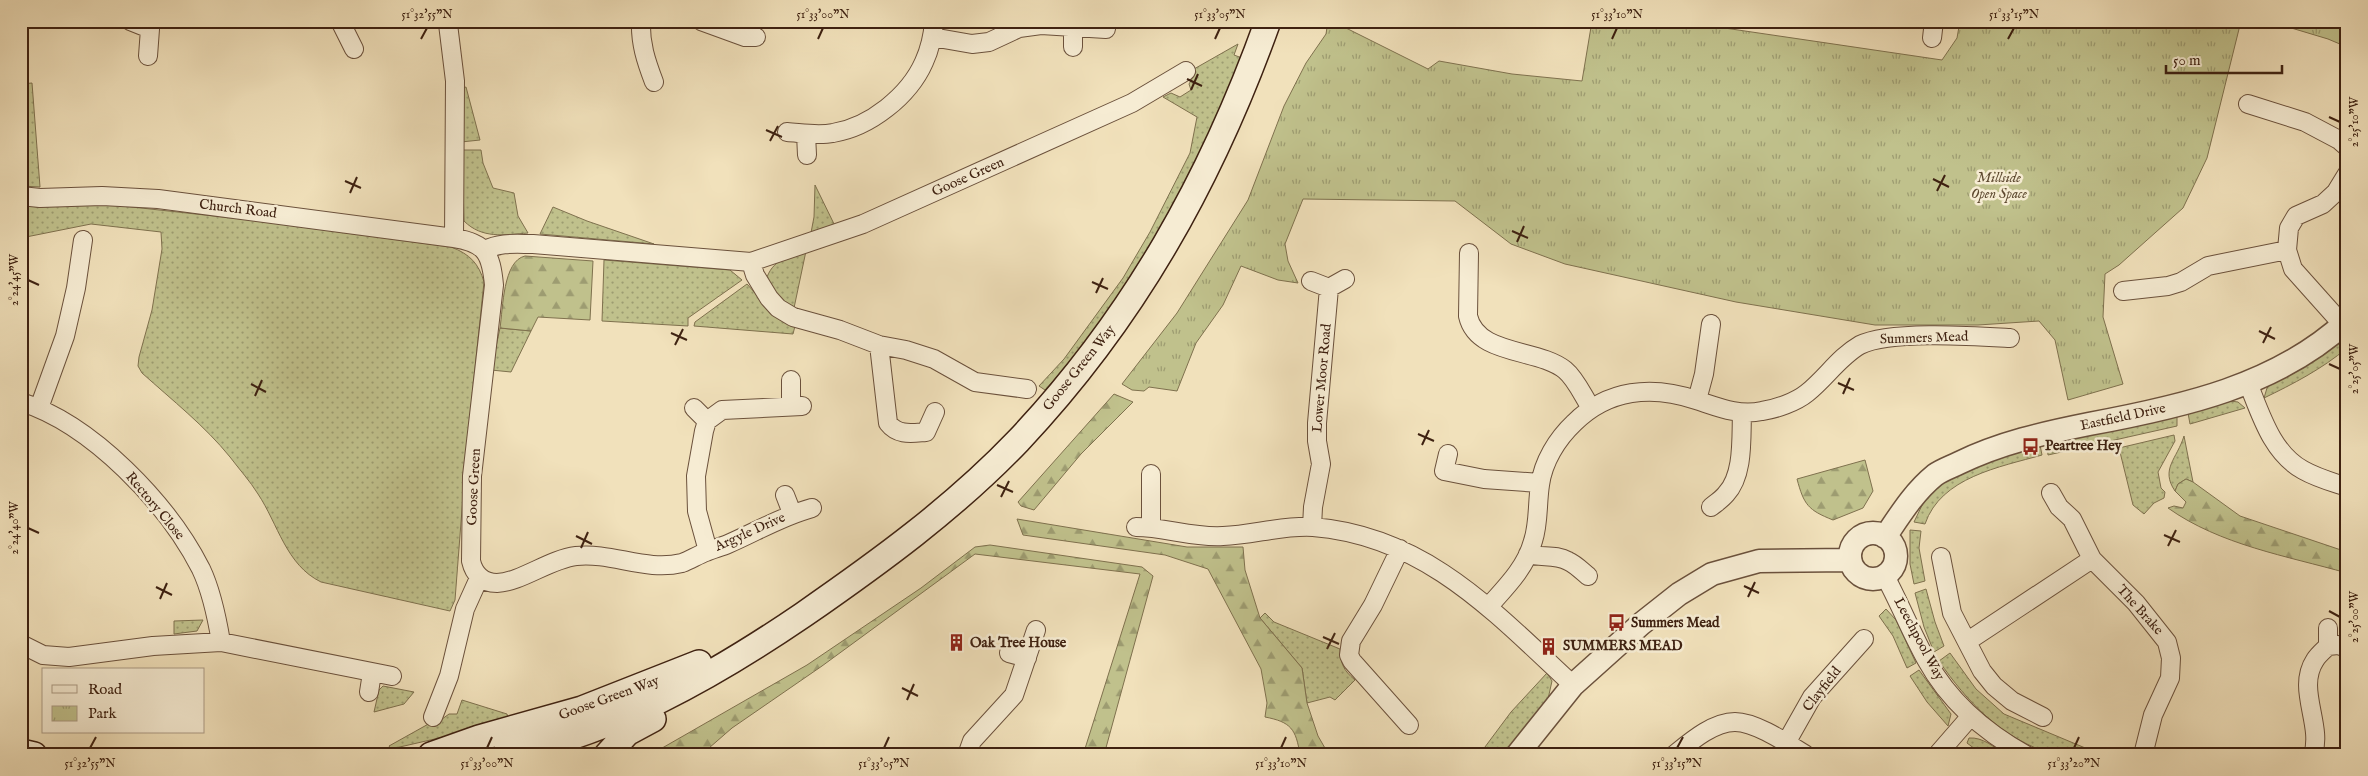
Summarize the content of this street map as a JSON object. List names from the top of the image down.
{
  "streets": {
    "main road": ["Goose Green Way"],
    "street": [
      "Goose Green",
      "Church Road",
      "Summers Mead",
      "Lower Moor Road",
      "Eastfield Drive",
      "Rectory Close",
      "Argyle Drive",
      "The Brake",
      "Leechpool Way",
      "Clayfield"
    ]
  },
  "crossings": [
    ["Goose Green", "Argyle Drive"],
    ["Eastfield Drive", "Leechpool Way"]
  ],
  "parks": ["Millside Open Space"],
  "places": {
    "bus stop": ["Peartree Hey", "Summers Mead"],
    "building": ["Oak Tree House", "SUMMERS MEAD"]
  },
  "legend": ["Road", "Park"],
  "scale_bar": "50 m",
  "coordinates": [
    "51°32'55\"N",
    "51°33'00\"N",
    "51°33'05\"N",
    "51°33'10\"N",
    "51°33'15\"N",
    "2°25'10\"W",
    "2°24'45\"W",
    "2°25'05\"W",
    "2°24'40\"W",
    "2°25'00\"W",
    "51°33'20\"N"
  ]
}
